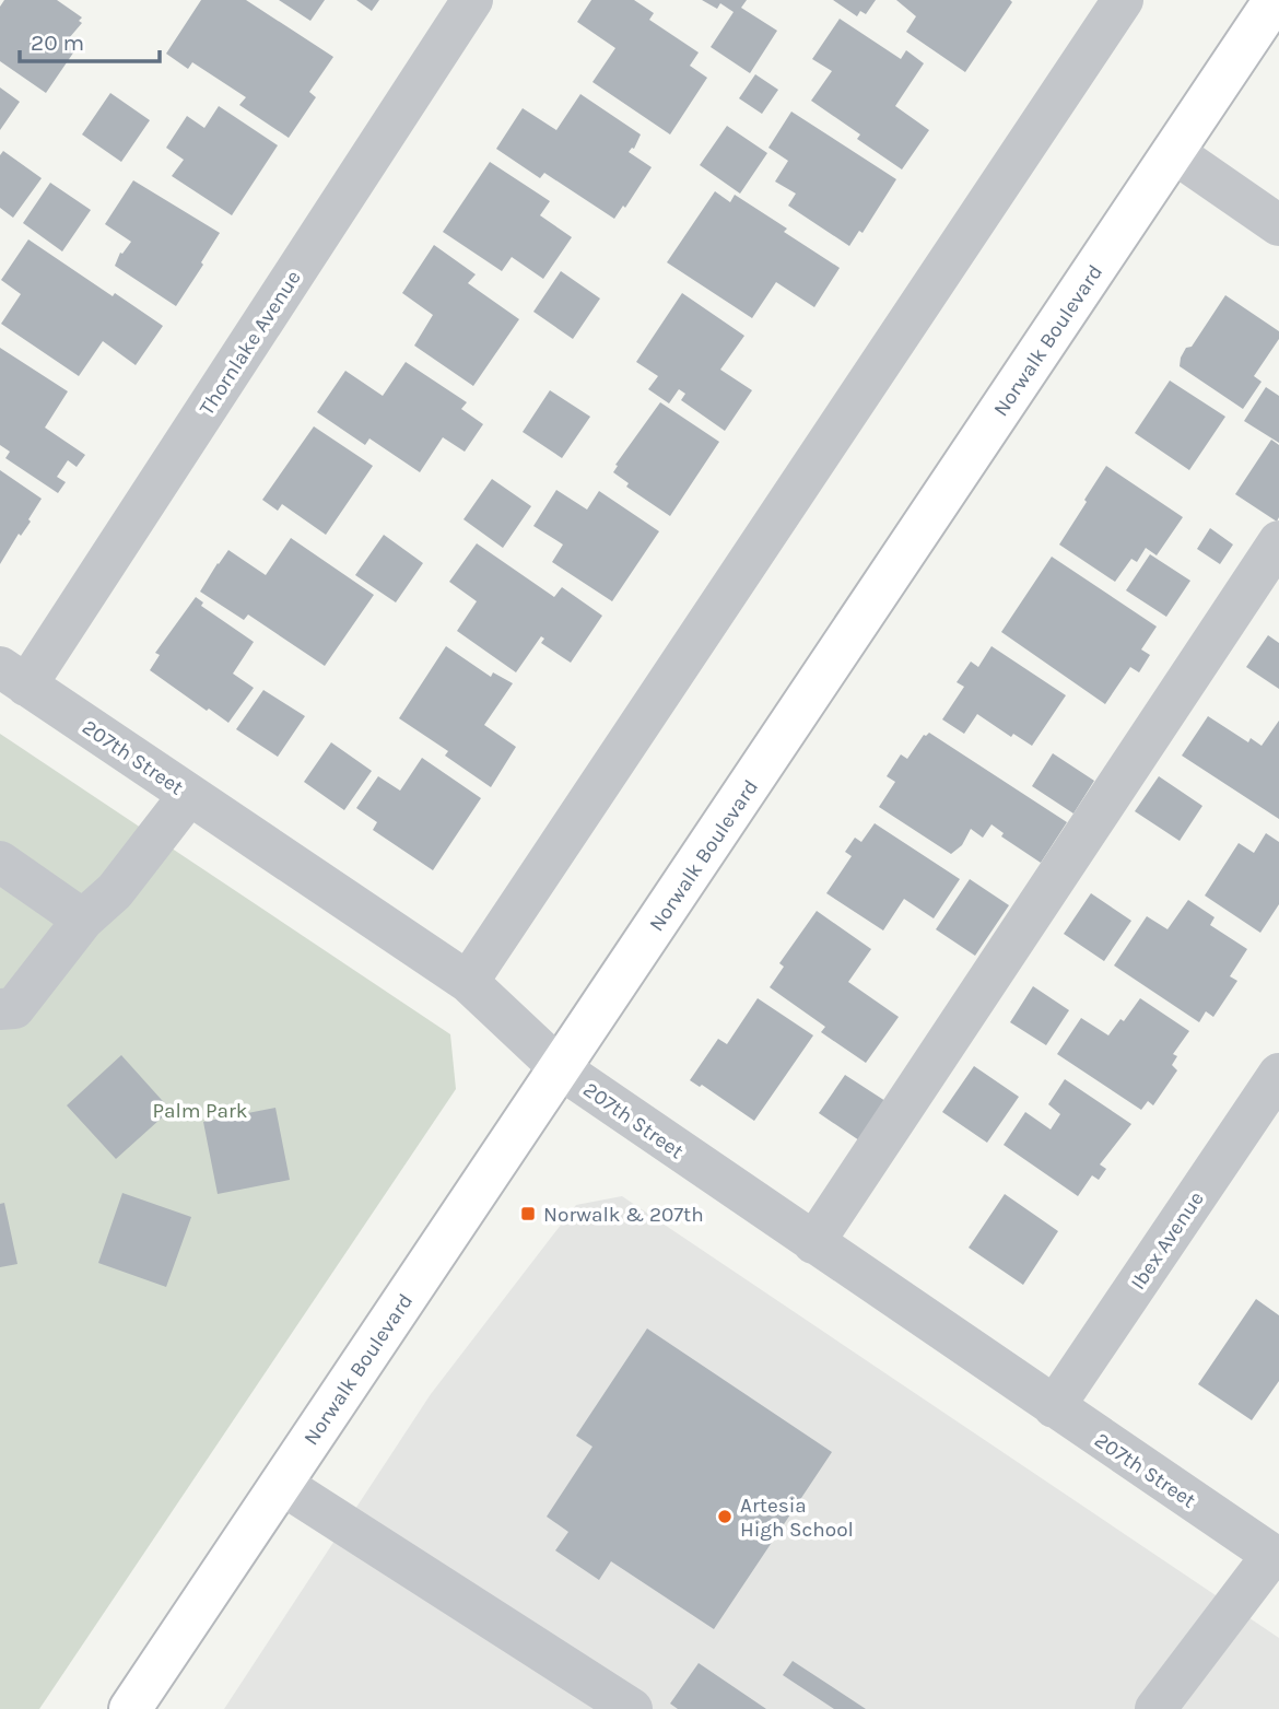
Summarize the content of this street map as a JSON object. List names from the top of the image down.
{
  "streets": {
    "main road": ["Norwalk Boulevard"],
    "street": ["Thornlake Avenue", "207th Street", "Ibex Avenue"]
  },
  "crossings": [
    ["Norwalk Boulevard", "207th Street"],
    ["Thornlake Avenue", "207th Street"],
    ["207th Street", "Ibex Avenue"]
  ],
  "parks": ["Palm Park"],
  "places": {
    "transit": ["Norwalk & 207th"],
    "other": ["Artesia High School"]
  },
  "scale_bar": "20 m"
}
